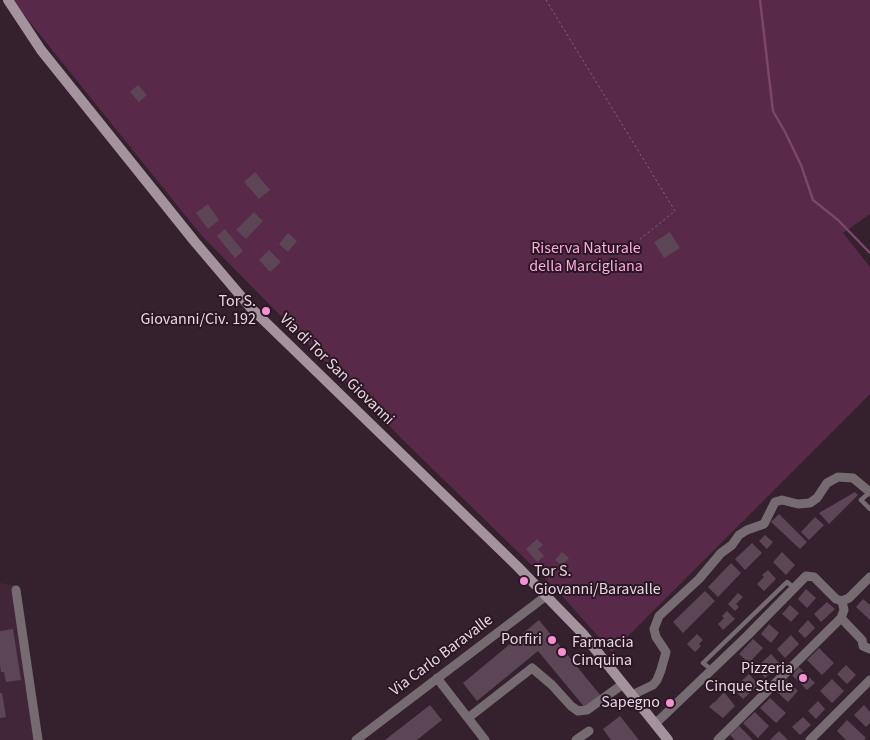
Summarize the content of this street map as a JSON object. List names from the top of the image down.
{
  "streets": {
    "street": ["Via di Tor San Giovanni", "Via Carlo Baravalle"]
  },
  "crossings": [
    ["Via di Tor San Giovanni", "Via Carlo Baravalle"]
  ],
  "parks": ["Riserva Naturale della Marcigliana"],
  "places": [
    "Tor S. Giovanni/Civ. 192",
    "Tor S. Giovanni/Baravalle",
    "Porfiri",
    "Farmacia Cinquina",
    "Pizzeria Cinque Stelle",
    "Sapegno"
  ]
}
